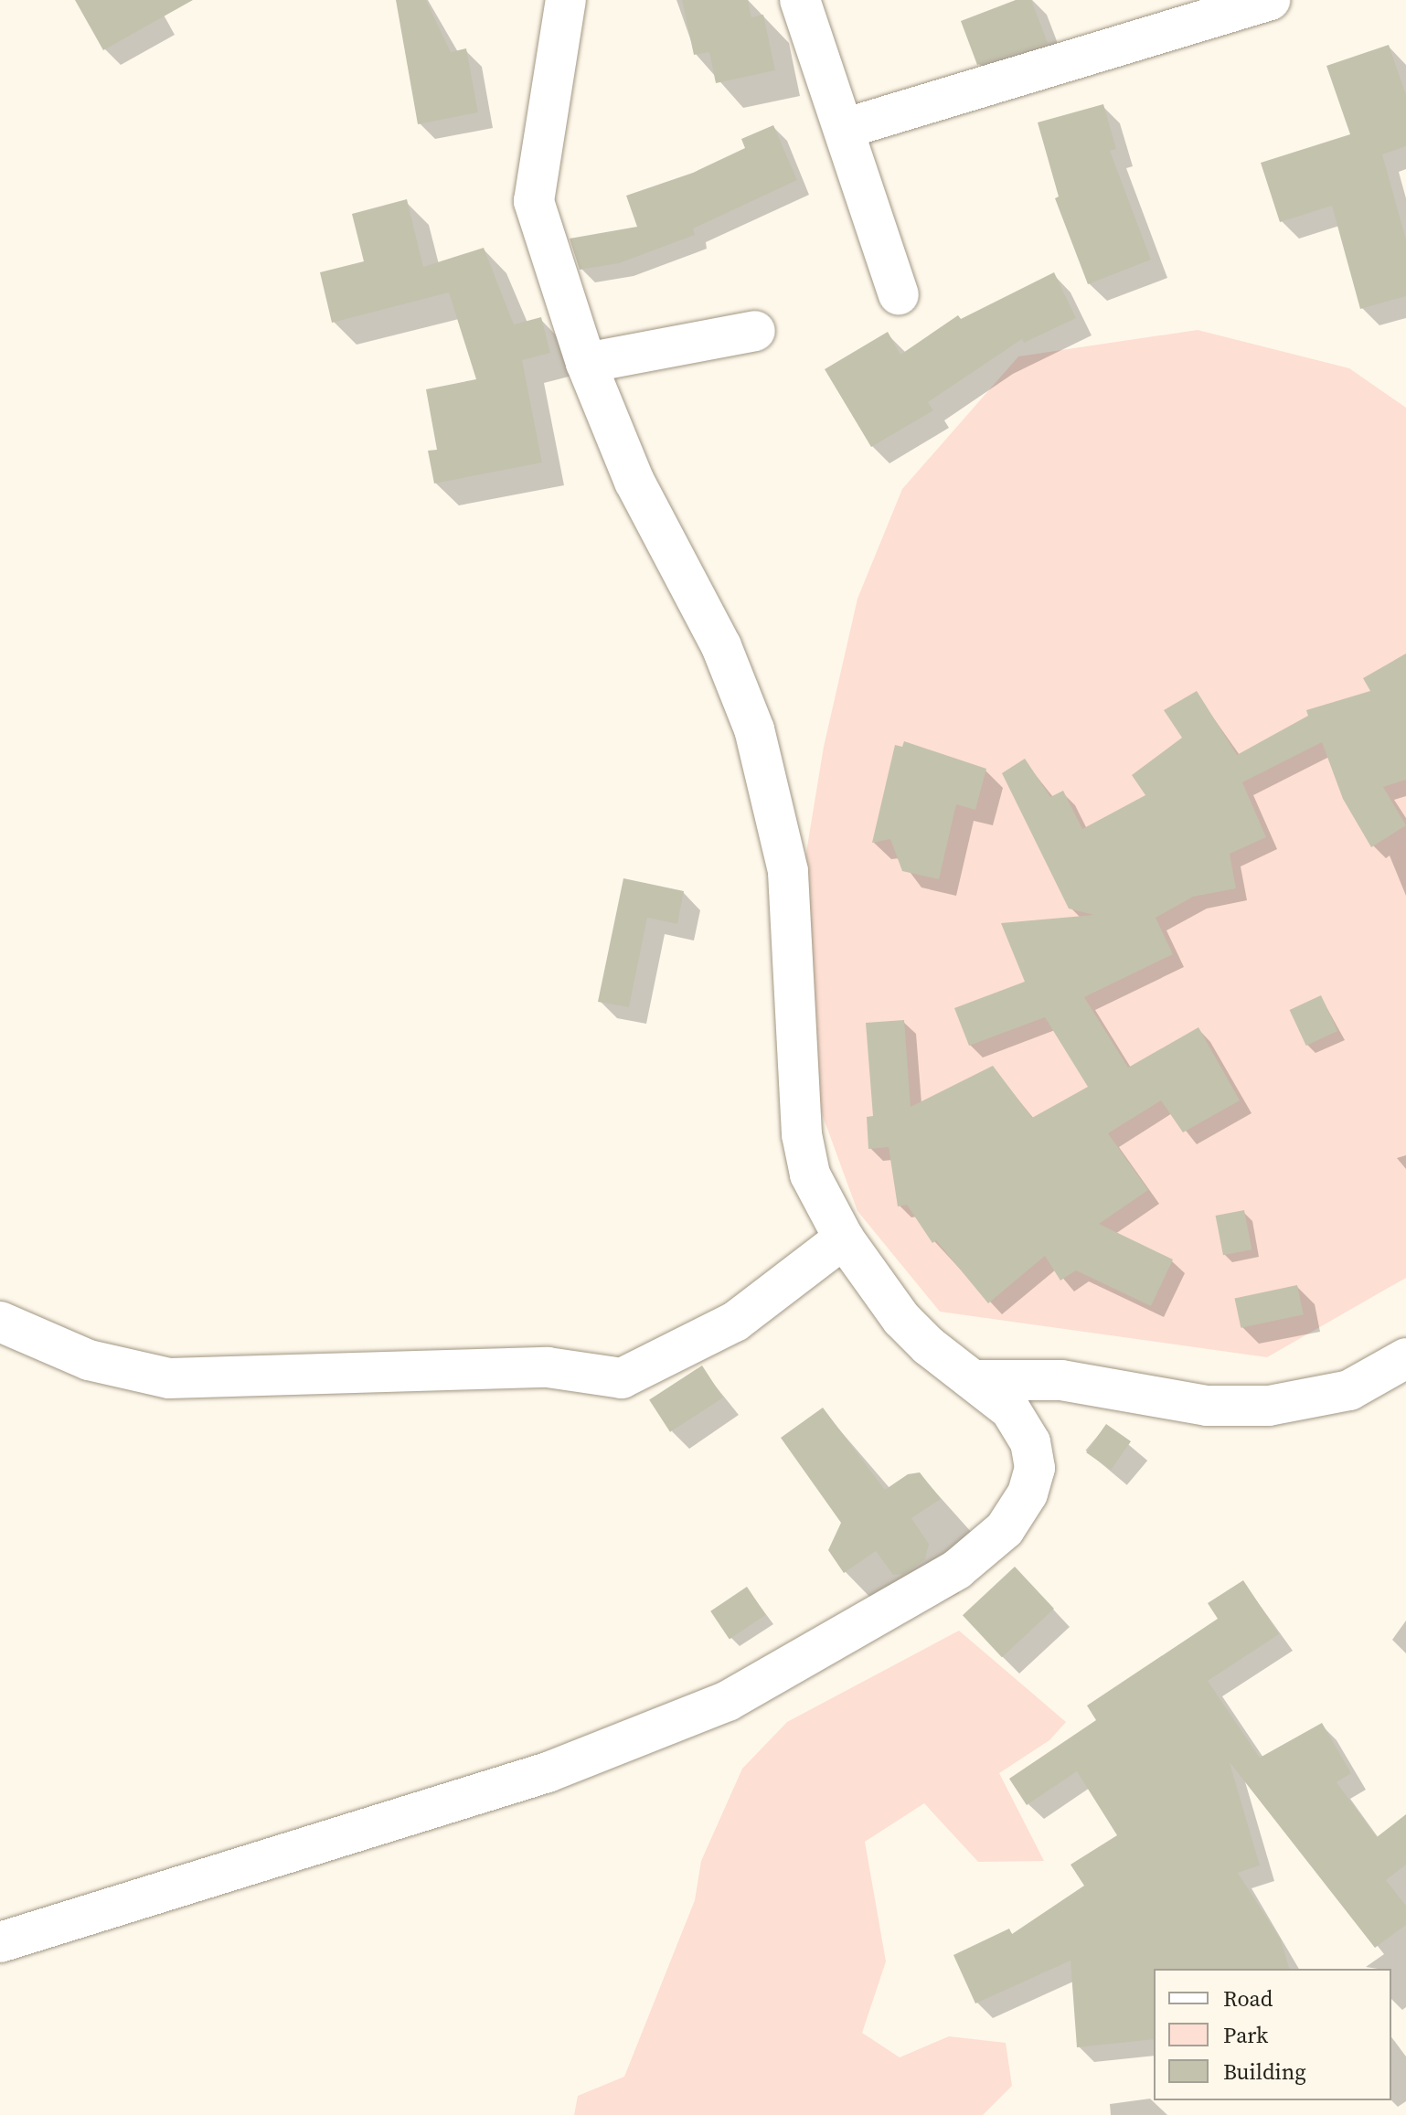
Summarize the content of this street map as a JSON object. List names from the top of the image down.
{
  "legend": ["Road", "Park", "Building"]
}
